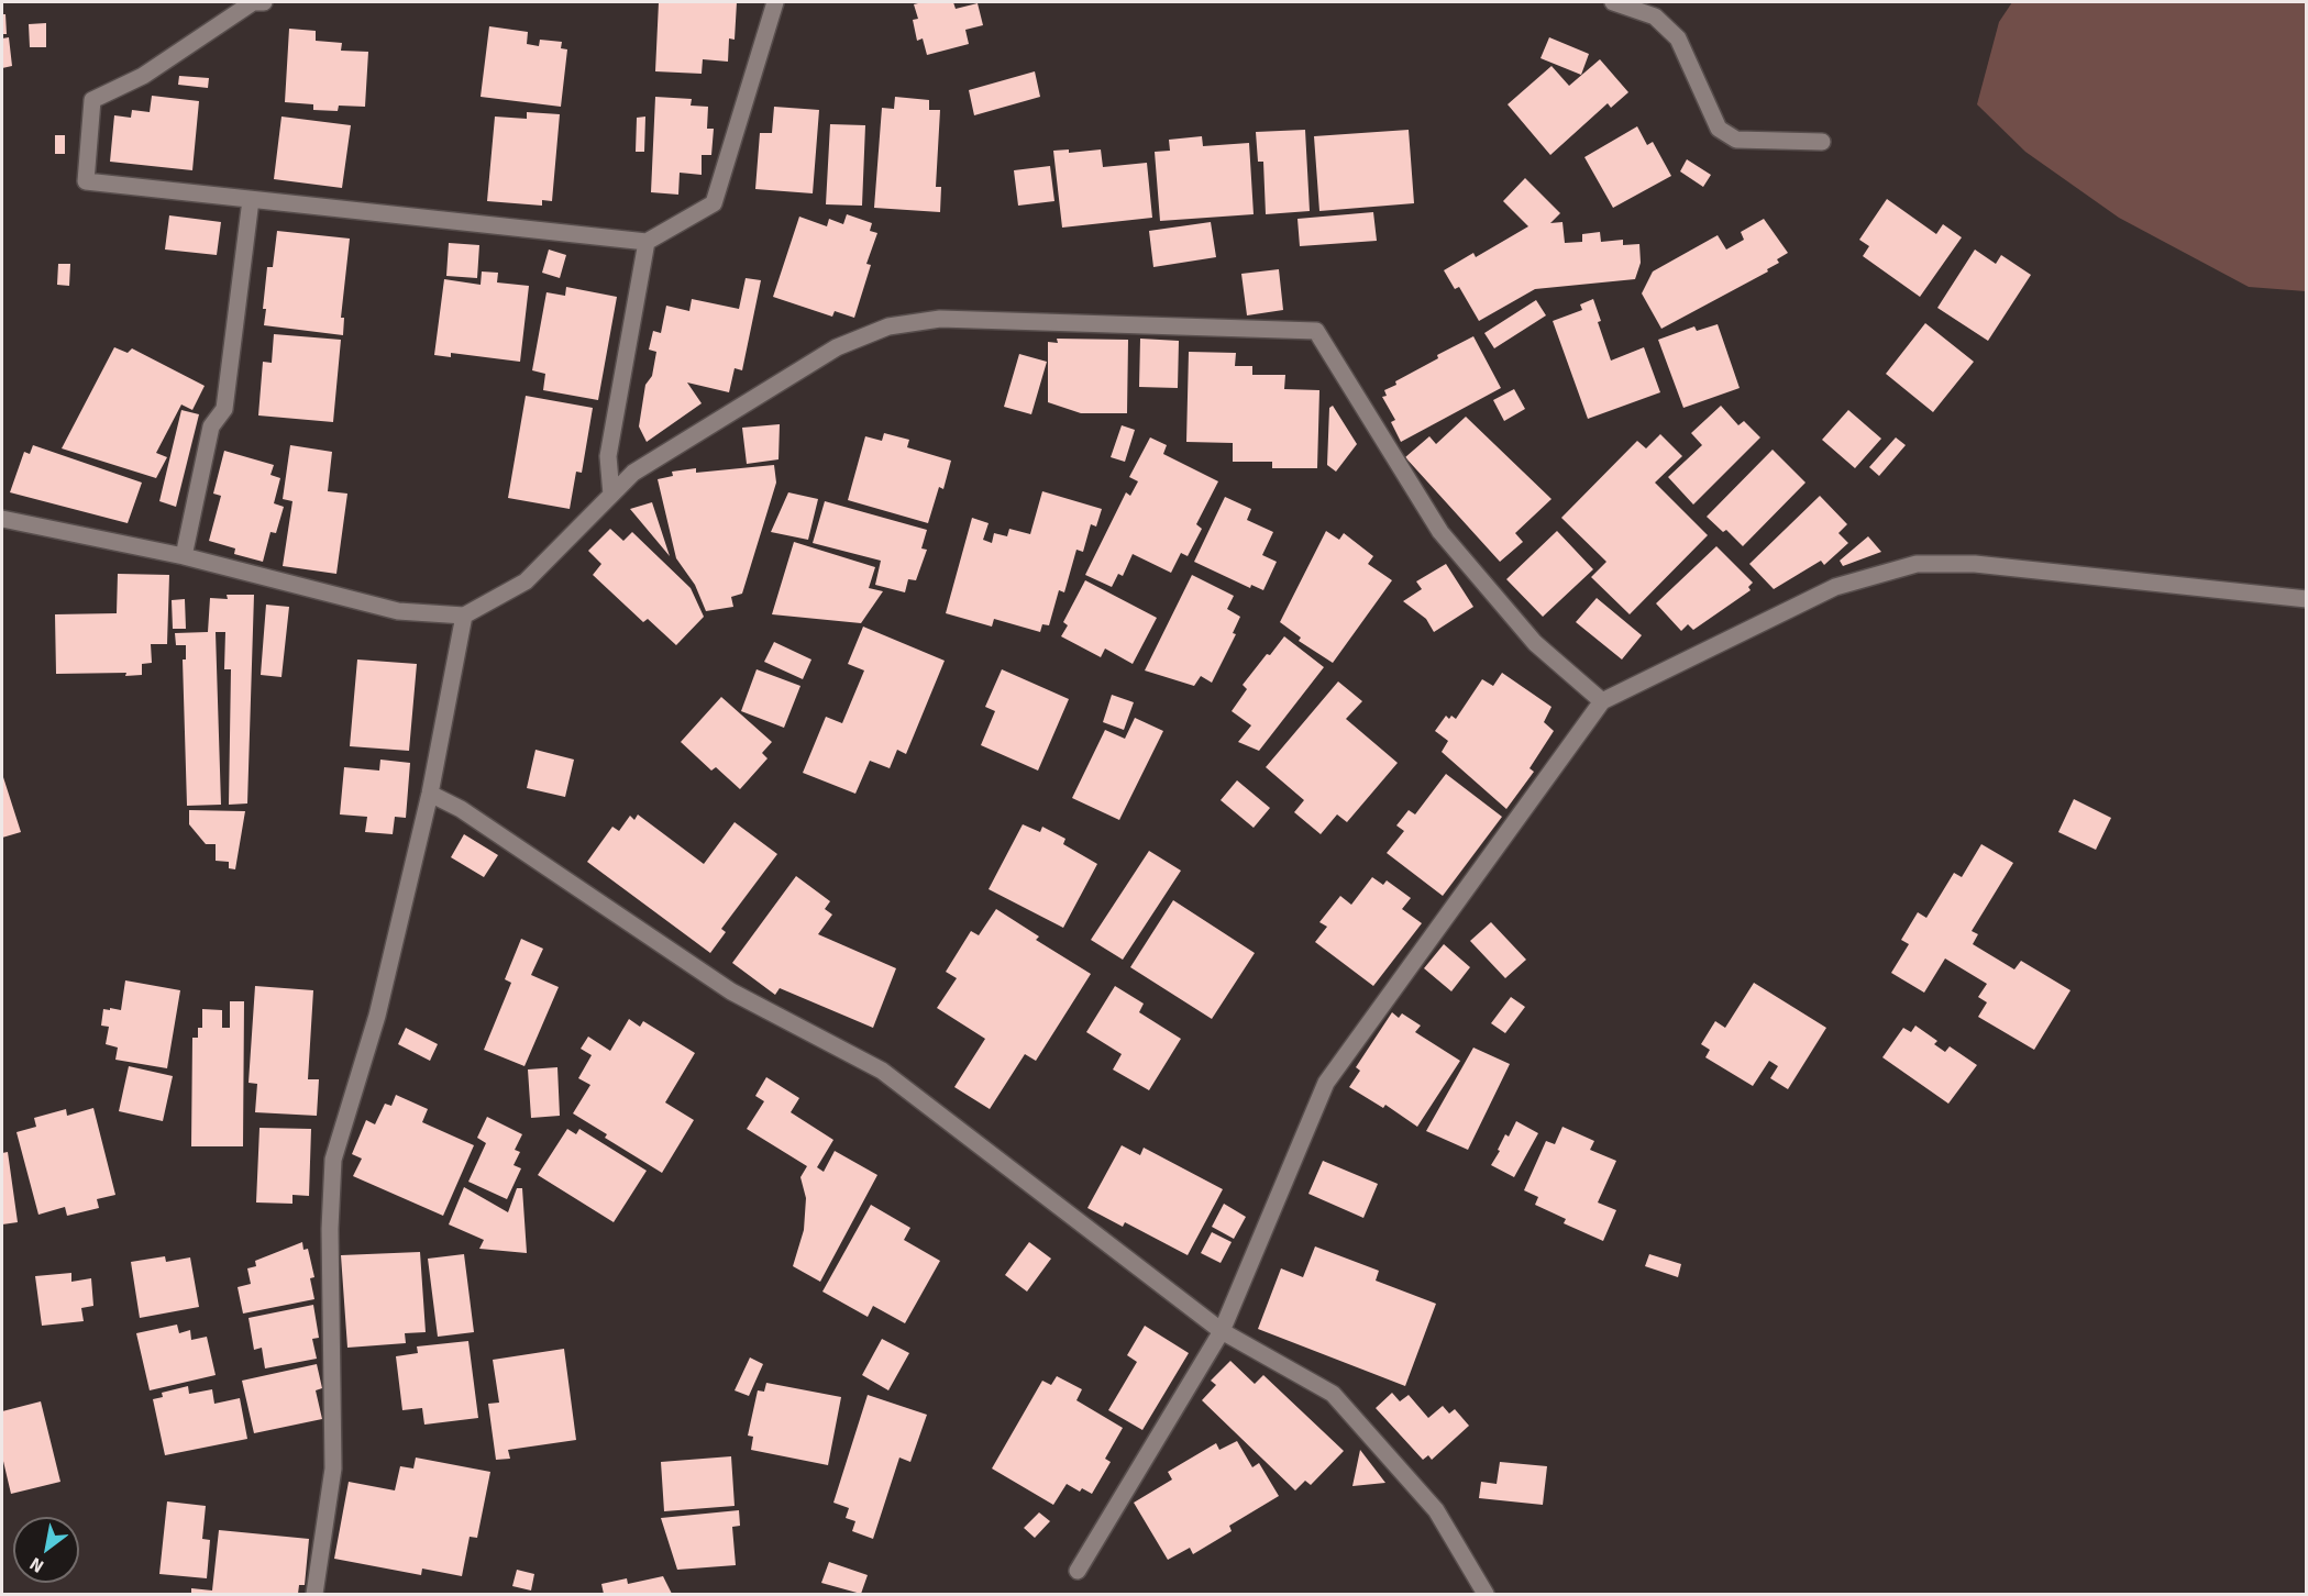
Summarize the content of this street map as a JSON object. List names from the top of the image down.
{
  "north": "bottom left"
}
